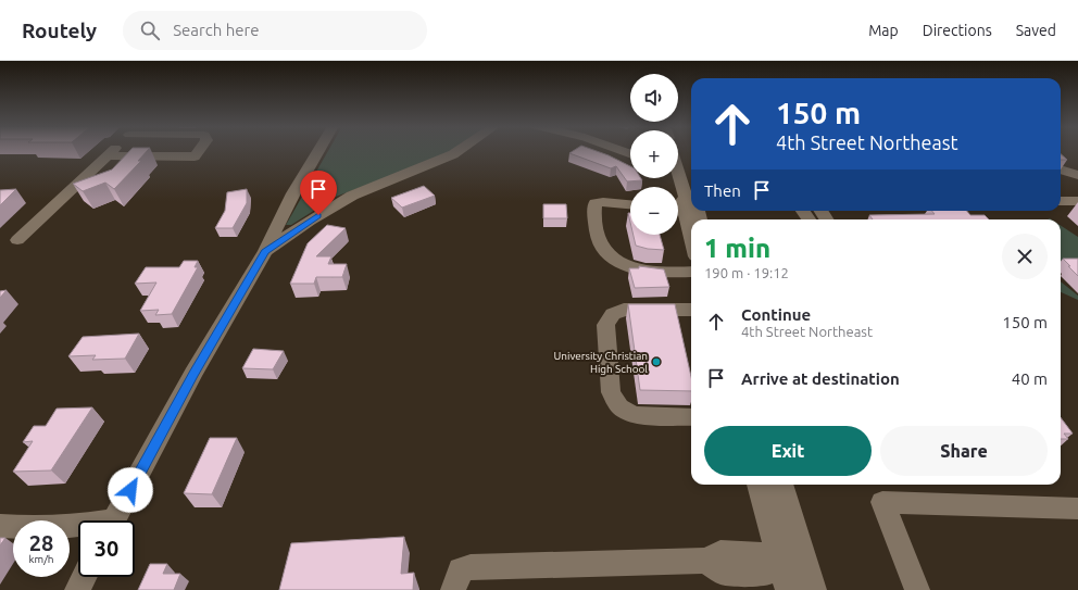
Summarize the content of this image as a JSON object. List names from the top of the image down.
{
  "places": ["University Christian High School"],
  "page": {
    "header": "Routely",
    "search": "Search here",
    "nav": ["Map", "Directions", "Saved"],
    "map_buttons": ["+", "−"],
    "turn": ["150 m", "4th Street Northeast"],
    "then": "Then",
    "heading": ["1 min", "190 m · 19:12"],
    "list": [
      {
        "name": "Continue",
        "note": "4th Street Northeast",
        "value": "150 m"
      },
      {
        "name": "Arrive at destination",
        "value": "40 m"
      }
    ],
    "buttons": ["Exit", "Share"],
    "speed": "28 km/h",
    "limit": "30"
  }
}
